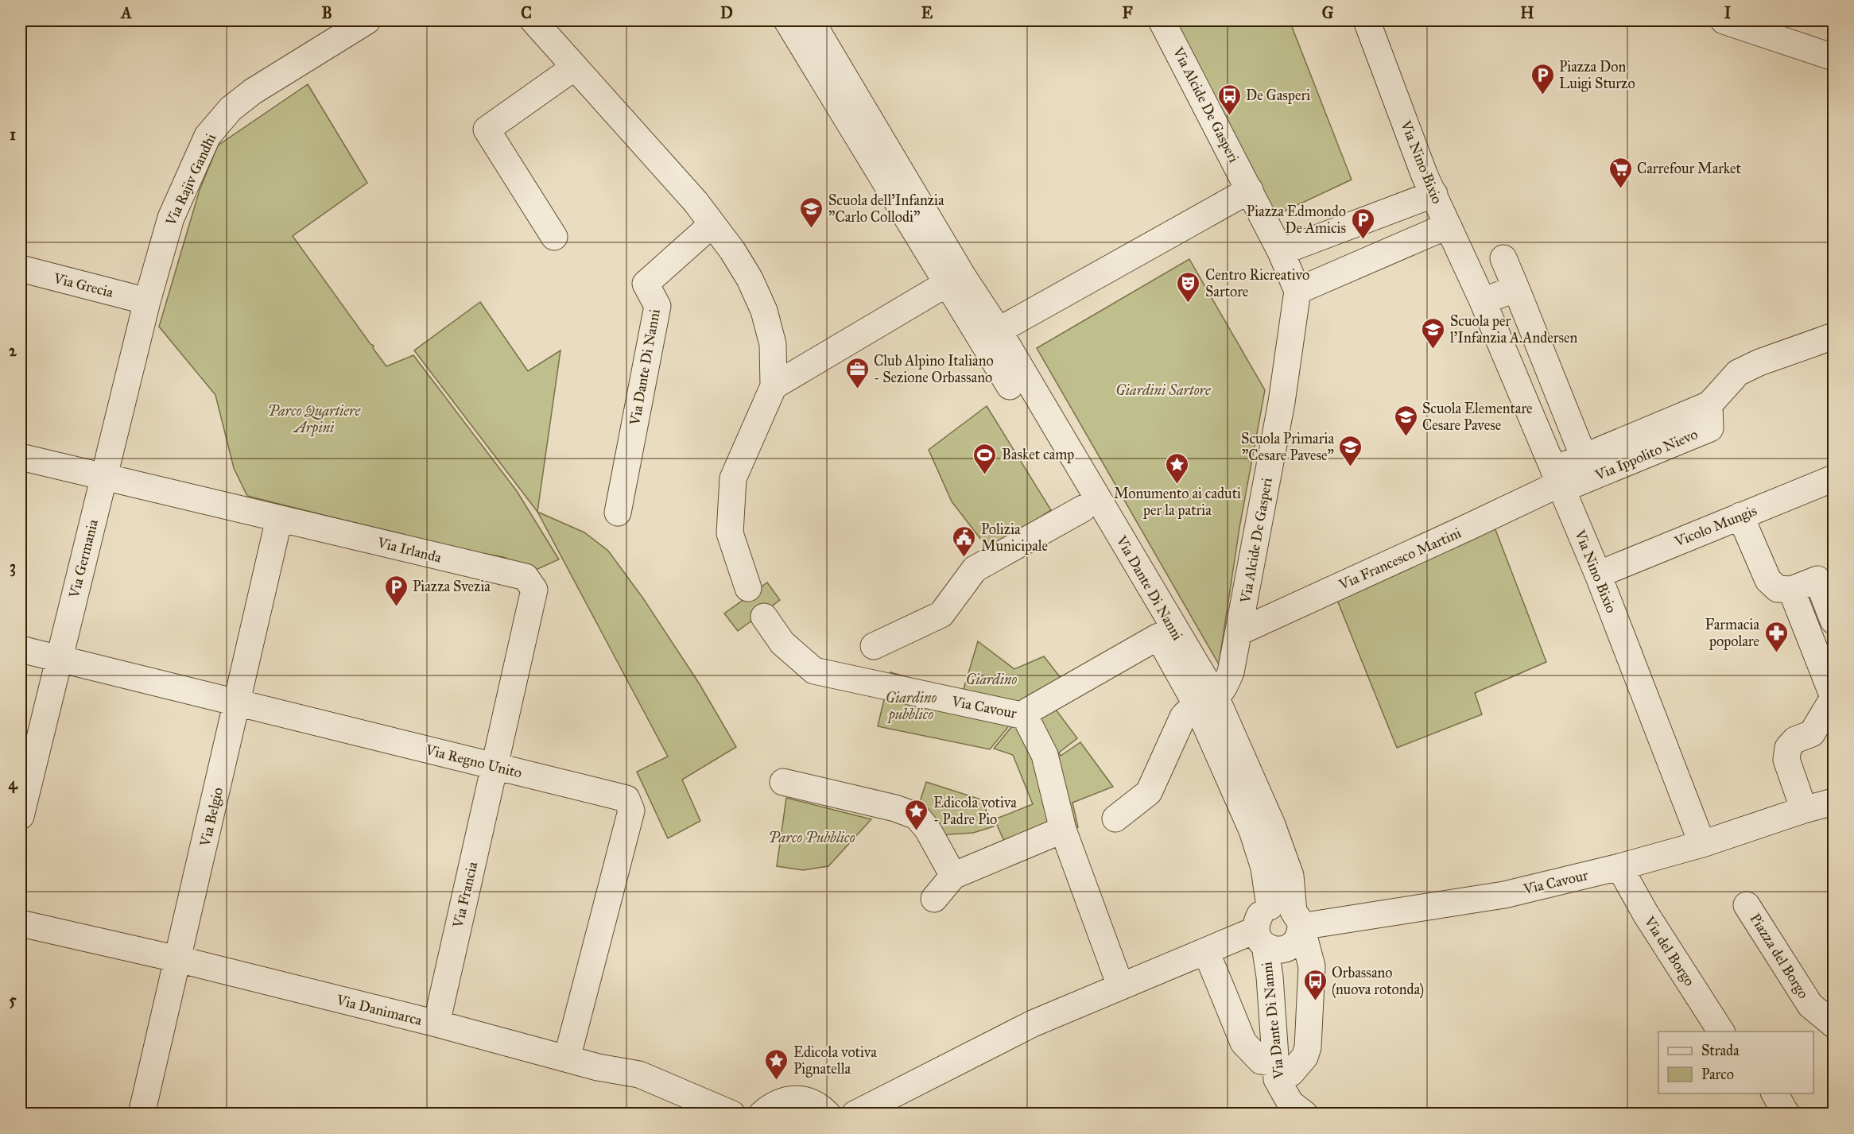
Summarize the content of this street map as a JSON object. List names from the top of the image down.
{
  "streets": {
    "street": [
      "Via Alcide De Gasperi",
      "Via Nino Bixio",
      "Via Rajiv Gandhi",
      "Via Grecia",
      "Via Dante Di Nanni",
      "Via Ippolito Nievo",
      "Vicolo Mungis",
      "Via Irlanda",
      "Via Germania",
      "Via Francesco Martini",
      "Via Cavour",
      "Via Regno Unito",
      "Via Belgio",
      "Via Francia",
      "Via del Borgo",
      "Piazza del Borgo",
      "Via Danimarca"
    ]
  },
  "crossings": [
    ["Via Alcide De Gasperi", "Via Dante Di Nanni"],
    ["Via Alcide De Gasperi", "Via Francesco Martini"],
    ["Via Nino Bixio", "Via Ippolito Nievo"],
    ["Via Nino Bixio", "Vicolo Mungis"],
    ["Via Nino Bixio", "Via Francesco Martini"],
    ["Via Nino Bixio", "Via Cavour"],
    ["Via Rajiv Gandhi", "Via Grecia"],
    ["Via Rajiv Gandhi", "Via Germania"],
    ["Via Grecia", "Via Germania"],
    ["Via Dante Di Nanni", "Via Cavour"],
    ["Via Ippolito Nievo", "Via Francesco Martini"],
    ["Via Irlanda", "Via Germania"],
    ["Via Irlanda", "Via Regno Unito"],
    ["Via Irlanda", "Via Belgio"],
    ["Via Irlanda", "Via Francia"],
    ["Via Germania", "Via Regno Unito"],
    ["Via Cavour", "Via del Borgo"],
    ["Via Regno Unito", "Via Belgio"],
    ["Via Regno Unito", "Via Francia"],
    ["Via Regno Unito", "Via Danimarca"],
    ["Via Belgio", "Via Danimarca"],
    ["Via Francia", "Via Danimarca"]
  ],
  "parks": [
    "Giardini Sartore",
    "Parco Quartiere Arpini",
    "Giardino",
    "Giardino pubblico",
    "Parco Pubblico"
  ],
  "places": {
    "parking": ["Piazza Don Luigi Sturzo", "Piazza Edmondo De Amicis", "Piazza Svezia"],
    "bus stop": ["De Gasperi", "Orbassano (nuova rotonda)"],
    "supermarket": ["Carrefour Market"],
    "school or university": [
      "Scuola dell'Infanzia \"Carlo Collodi\"",
      "Scuola per l'Infanzia A.Andersen",
      "Scuola Elementare Cesare Pavese",
      "Scuola Primaria \"Cesare Pavese\""
    ],
    "theatre": ["Centro Ricreativo Sartore"],
    "office": ["Club Alpino Italiano - Sezione Orbassano"],
    "sports": ["Basket camp"],
    "place": ["Monumento ai caduti per la patria", "Edicola votiva - Padre Pio", "Edicola votiva Pignatella"],
    "public building": ["Polizia Municipale"],
    "pharmacy": ["Farmacia popolare"]
  },
  "legend": ["Strada", "Parco"],
  "grid": {
    "columns": [
      "A",
      "B",
      "C",
      "D",
      "E",
      "F",
      "G",
      "H",
      "I"
    ],
    "rows": [
      "1",
      "2",
      "3",
      "4",
      "5"
    ]
  }
}
